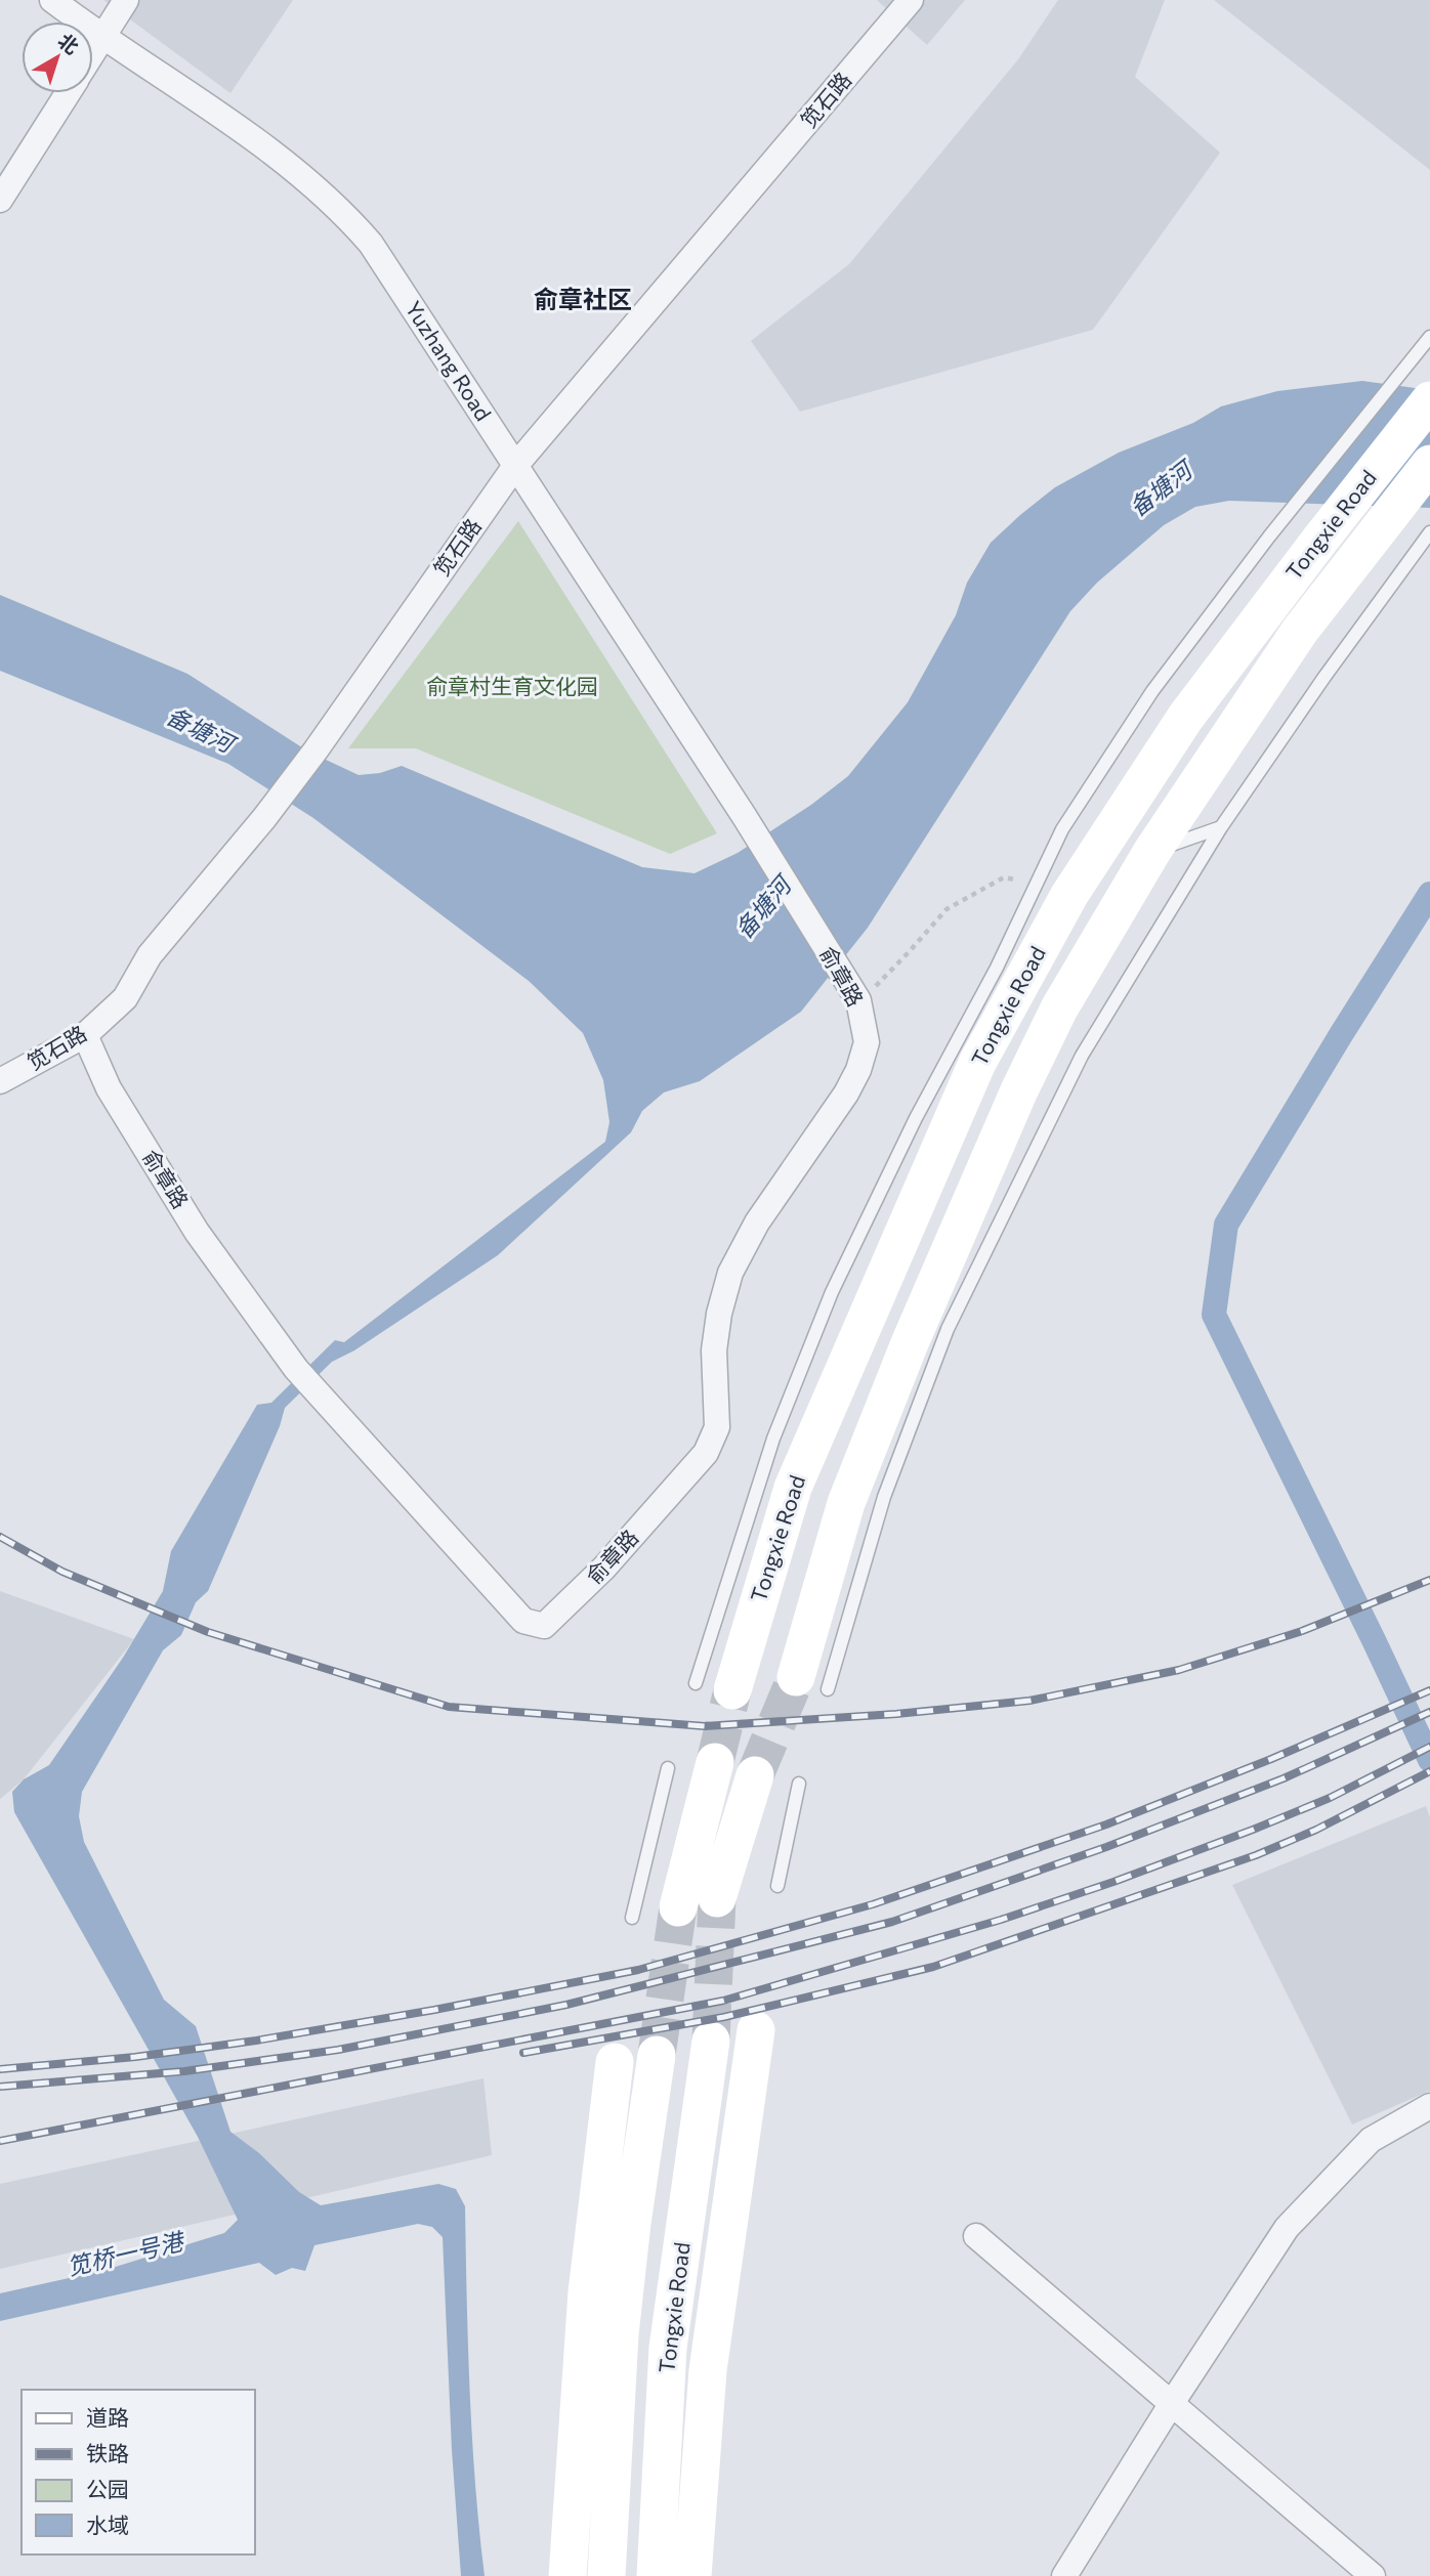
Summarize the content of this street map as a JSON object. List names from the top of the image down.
{
  "streets": {
    "main road": ["Tongxie Road"],
    "street": ["笕石路", "Yuzhang Road", "俞章路"]
  },
  "crossings": [
    ["笕石路", "Yuzhang Road"],
    ["笕石路", "俞章路"],
    ["Yuzhang Road", "俞章路"]
  ],
  "districts": ["俞章社区"],
  "water": ["备塘河", "笕桥一号港"],
  "parks": ["俞章村生育文化园"],
  "legend": [
    "道路",
    "铁路",
    "公园",
    "水域"
  ],
  "north": "top right"
}
